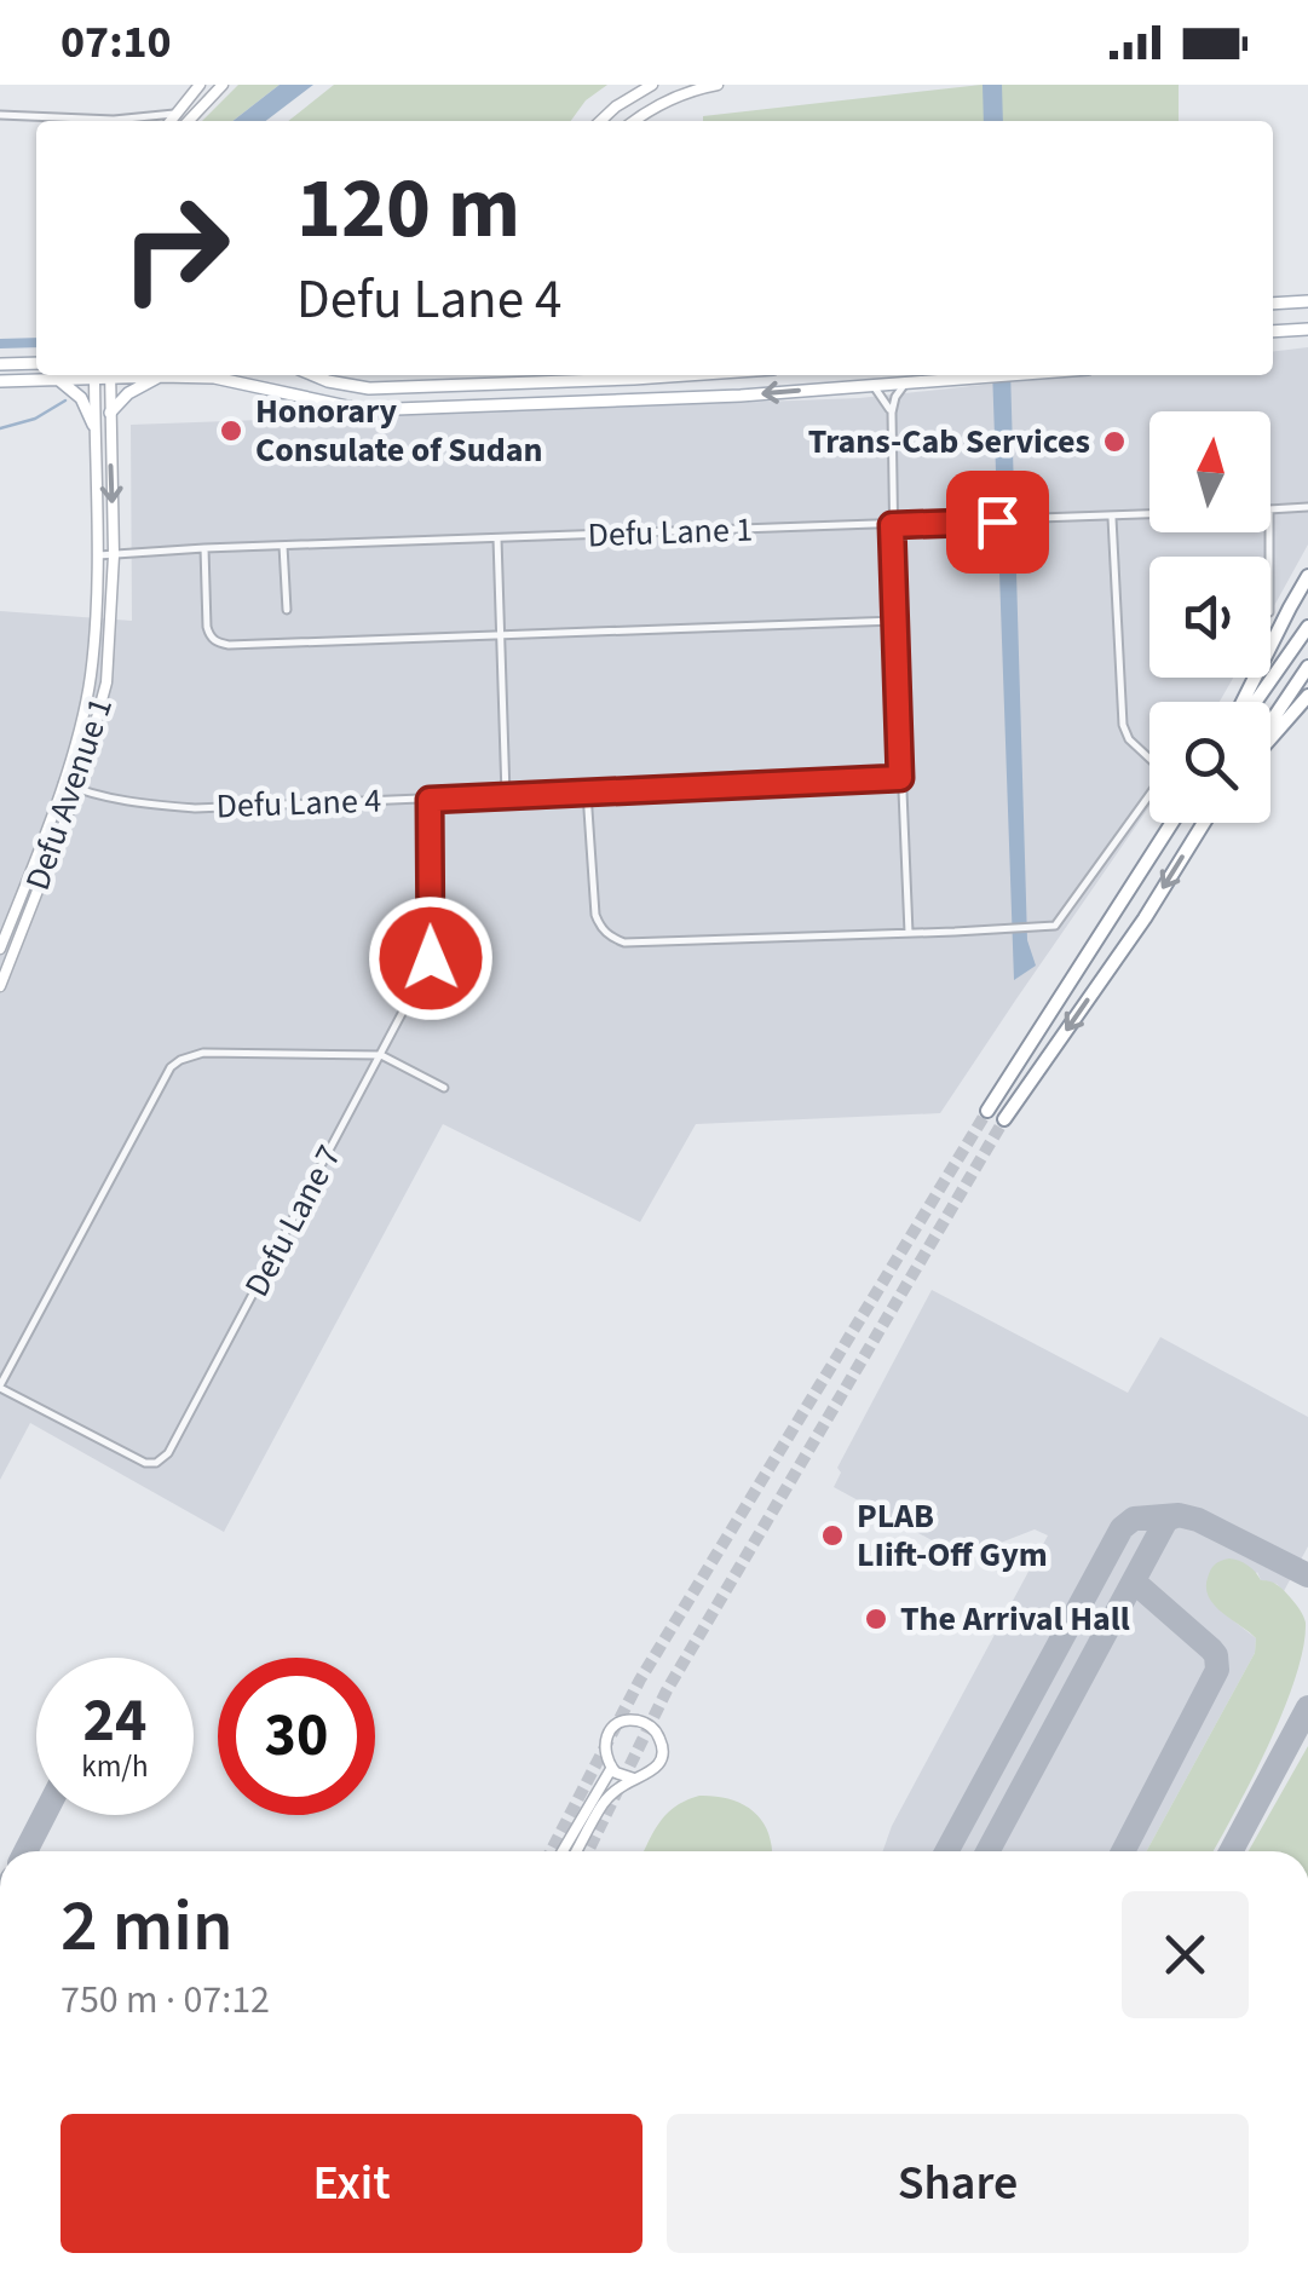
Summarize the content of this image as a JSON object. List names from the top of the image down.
{
  "streets": {
    "main road": ["Defu Avenue 1"],
    "street": ["Defu Lane 1", "Defu Lane 4", "Defu Lane 7"]
  },
  "crossings": [
    ["Defu Lane 1", "Defu Avenue 1"],
    ["Defu Avenue 1", "Defu Lane 4"],
    ["Defu Lane 4", "Defu Lane 7"]
  ],
  "places": [
    "Honorary Consulate of Sudan",
    "Trans-Cab Services",
    "PLAB LIift-Off Gym",
    "The Arrival Hall"
  ],
  "north": "top",
  "page": {
    "status": "07:10",
    "turn": ["120 m", "Defu Lane 4"],
    "speed": "24 km/h",
    "limit": "30",
    "heading": ["2 min", "750 m · 07:12"],
    "buttons": ["Exit", "Share"]
  }
}
